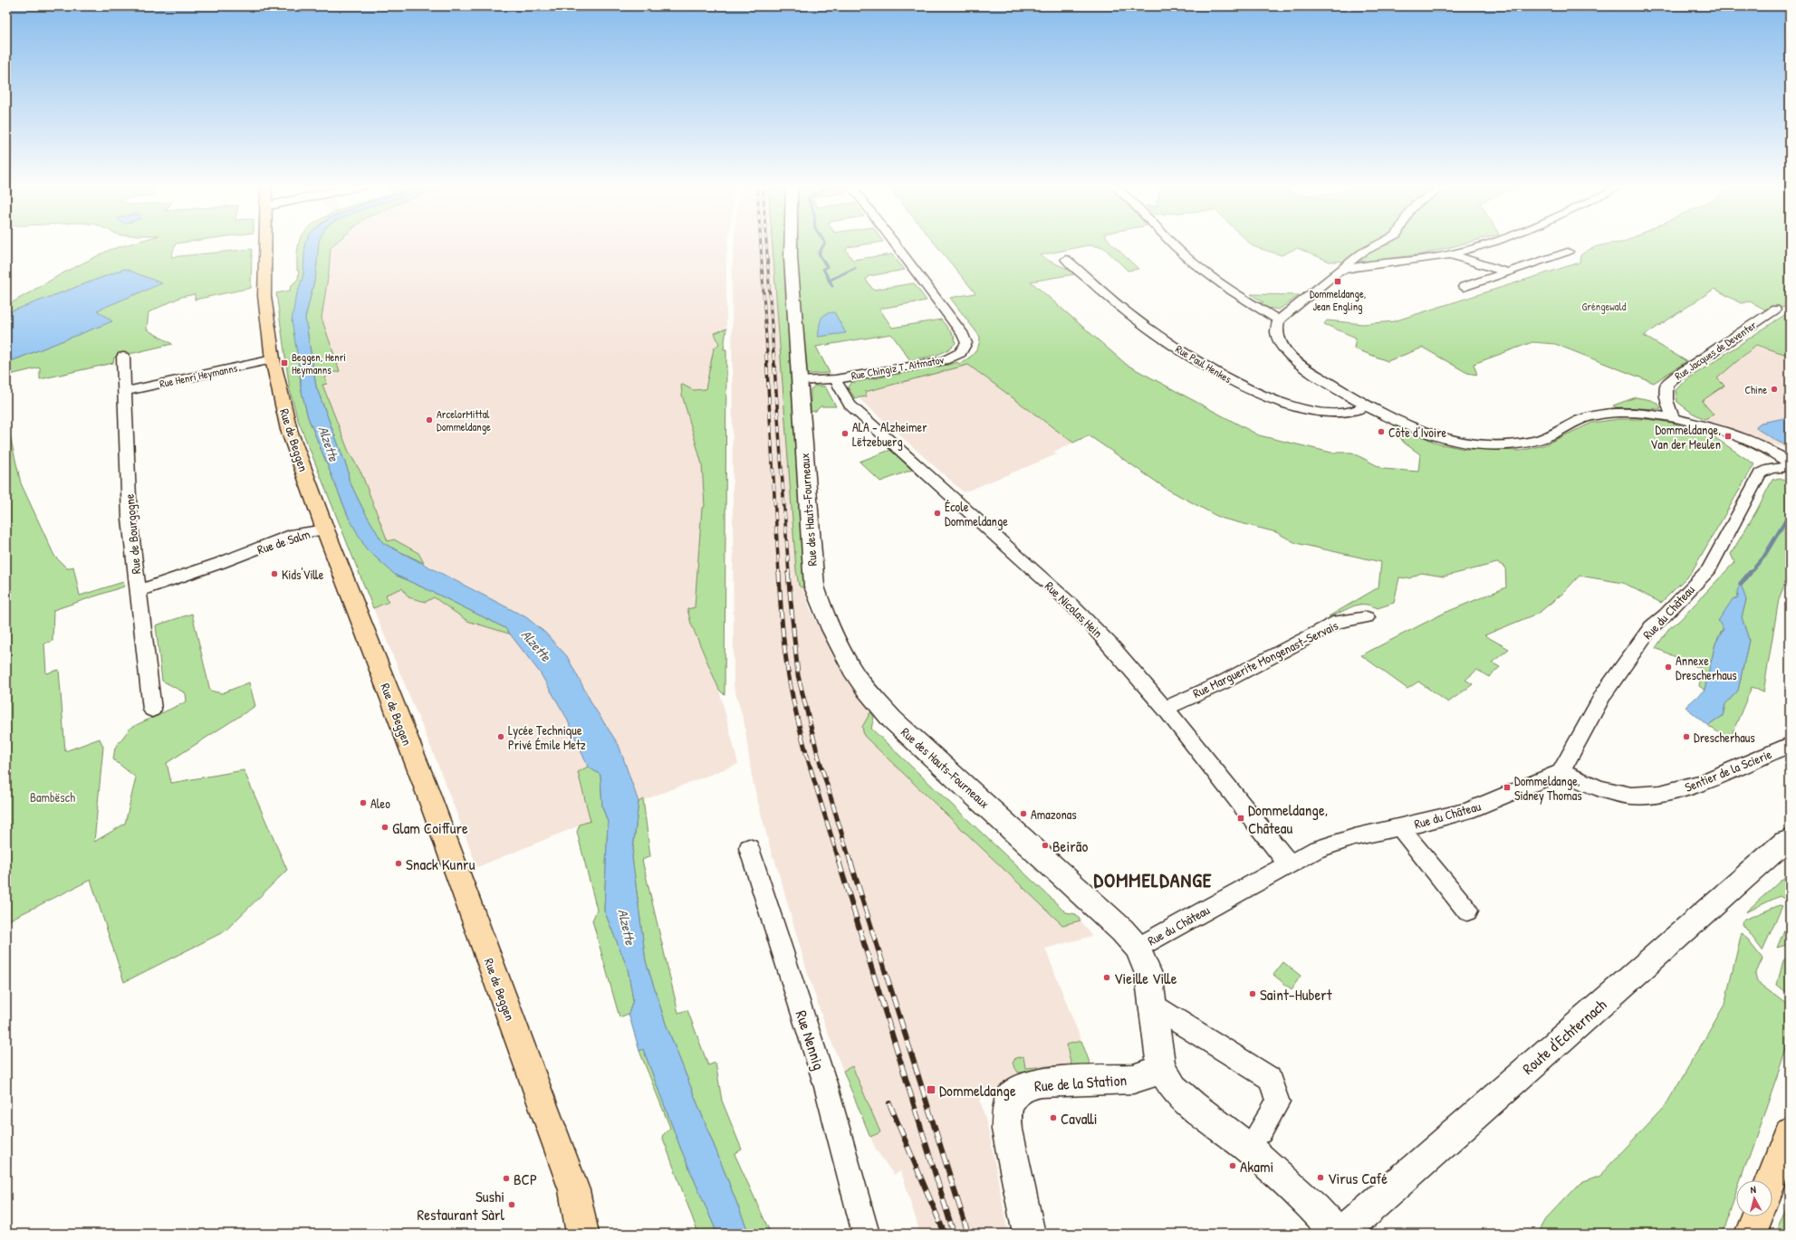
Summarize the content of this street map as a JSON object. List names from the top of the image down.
{
  "streets": {
    "main road": ["Rue de Beggen"],
    "street": [
      "Rue Jacques de Deventer",
      "Rue Paul Henkes",
      "Rue Chingiz T. Aitmatov",
      "Rue Henri Heymanns",
      "Rue des Hauts-Fourneaux",
      "Rue de Bourgogne",
      "Rue de Salm",
      "Rue Nicolas Hein",
      "Rue du Château",
      "Rue Marguerite Mongenast-Servais",
      "Sentier de la Scierie",
      "Route d'Echternach",
      "Rue Nennig",
      "Rue de la Station"
    ]
  },
  "crossings": [
    ["Rue Chingiz T. Aitmatov", "Rue des Hauts-Fourneaux"],
    ["Rue Chingiz T. Aitmatov", "Rue Nicolas Hein"],
    ["Rue Henri Heymanns", "Rue de Beggen"],
    ["Rue Henri Heymanns", "Rue de Bourgogne"],
    ["Rue de Beggen", "Rue de Salm"],
    ["Rue des Hauts-Fourneaux", "Rue du Château"],
    ["Rue des Hauts-Fourneaux", "Route d'Echternach"],
    ["Rue des Hauts-Fourneaux", "Rue de la Station"],
    ["Rue de Bourgogne", "Rue de Salm"],
    ["Rue Nicolas Hein", "Rue du Château"],
    ["Rue Nicolas Hein", "Rue Marguerite Mongenast-Servais"],
    ["Rue du Château", "Sentier de la Scierie"]
  ],
  "districts": ["DOMMELDANGE"],
  "water": ["Alzette"],
  "parks": ["Gréngewald", "Bambësch"],
  "places": {
    "transit": [
      "Dommeldange, Jean Engling",
      "Beggen, Henri Heymanns",
      "Dommeldange, Van der Meulen",
      "Dommeldange, Sidney Thomas",
      "Dommeldange, Château",
      "Dommeldange"
    ],
    "other": [
      "Chine",
      "ArcelorMittal Dommeldange",
      "Côte d’Ivoire",
      "ALA - Alzheimer Lëtzebuerg",
      "École Dommeldange",
      "Kids'Ville",
      "Annexe Drescherhaus",
      "Lycée Technique Privé Émile Metz",
      "Drescherhaus",
      "Aleo",
      "Amazonas",
      "Glam Coiffure",
      "Beirão",
      "Snack Kunru",
      "Vieille Ville",
      "Saint-Hubert",
      "Cavalli",
      "Akami",
      "Virus Café",
      "BCP",
      "Sushi Restaurant Sàrl"
    ]
  },
  "north": "top"
}
